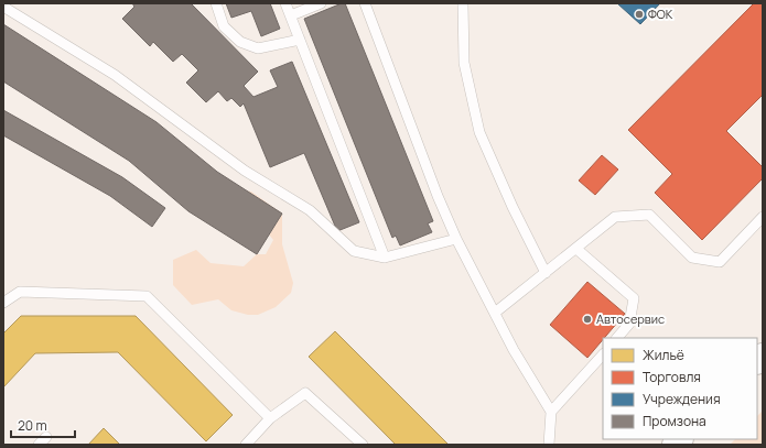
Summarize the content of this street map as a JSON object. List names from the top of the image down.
{
  "places": ["ФОК", "Автосервис"],
  "legend": [
    "Жильё",
    "Торговля",
    "Учреждения",
    "Промзона"
  ],
  "scale_bar": "20 m"
}
